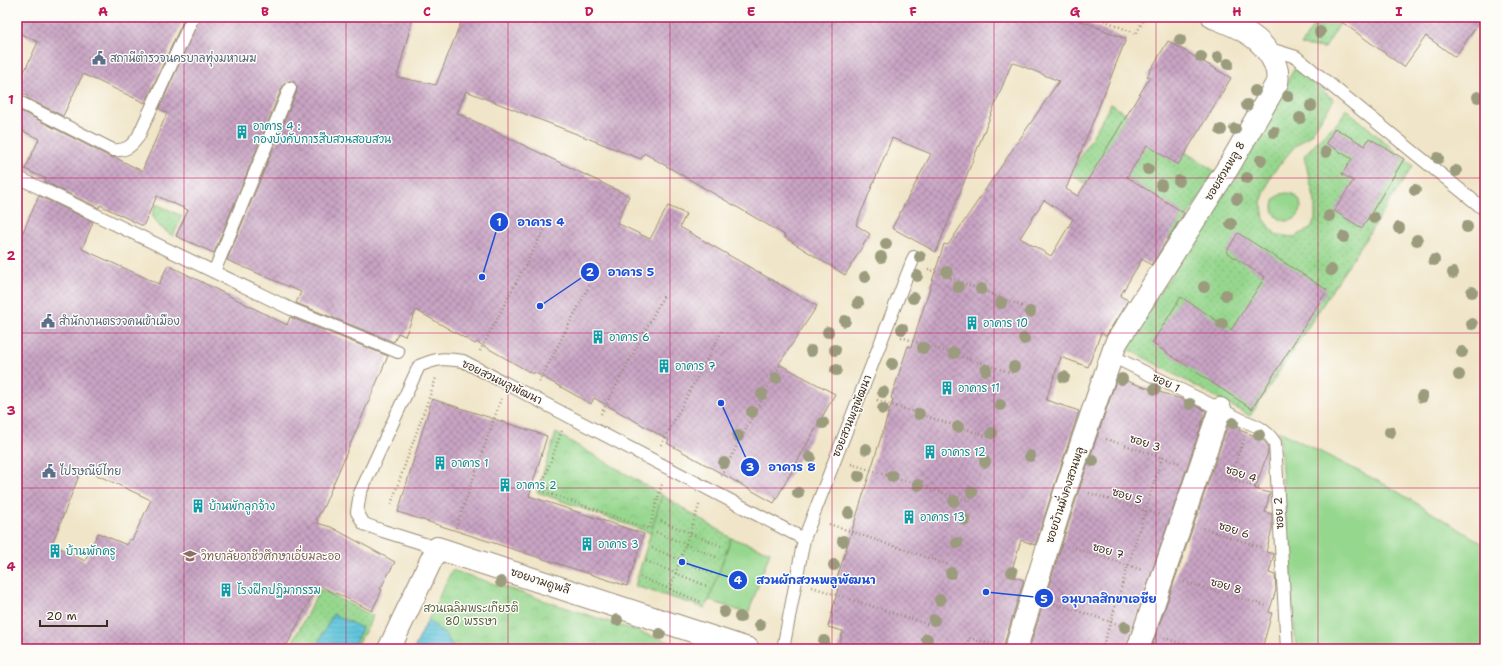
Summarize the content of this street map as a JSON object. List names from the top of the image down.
{
  "streets": {
    "street": ["ซอยสวนพลู 8", "ซอยบ้านมั่งคงสวนพลู", "ซอยงามดูพลี"],
    "lane": ["ซอยสวนพลูพัฒนา", "ซอย 1", "ซอย 2"],
    "path": [
      "ซอย 3",
      "ซอย 4",
      "ซอย 5",
      "ซอย 6",
      "ซอย 7",
      "ซอย 8"
    ]
  },
  "crossings": [
    ["ซอยสวนพลู 8", "ซอย 1"],
    ["ซอยสวนพลู 8", "ซอยบ้านมั่งคงสวนพลู"],
    ["ซอยสวนพลูพัฒนา", "ซอยงามดูพลี"],
    ["ซอย 1", "ซอยบ้านมั่งคงสวนพลู"],
    ["ซอย 1", "ซอย 2"],
    ["ซอย 3", "ซอย 4"],
    ["ซอย 3", "ซอยบ้านมั่งคงสวนพลู"],
    ["ซอย 4", "ซอย 2"],
    ["ซอยบ้านมั่งคงสวนพลู", "ซอย 5"],
    ["ซอยบ้านมั่งคงสวนพลู", "ซอย 7"],
    ["ซอย 5", "ซอย 6"],
    ["ซอย 2", "ซอย 6"],
    ["ซอย 2", "ซอย 8"],
    ["ซอย 7", "ซอย 8"]
  ],
  "parks": ["สวนเฉลิมพระเกียรติ 80 พรรษา"],
  "places": {
    "public building": ["สถานีตำรวจนครบาลทุ่งมหาเมฆ", "สำนักงานตรวจคนเข้าเมือง", "ไปรษณีย์ไทย"],
    "building": [
      "อาคาร 4 : กองบังคับการสืบสวนสอบสวน",
      "อาคาร 10",
      "อาคาร 6",
      "อาคาร 7",
      "อาคาร 11",
      "อาคาร 12",
      "อาคาร 1",
      "อาคาร 2",
      "บ้านพักลูกจ้าง",
      "อาคาร 13",
      "อาคาร 3",
      "บ้านพักครู",
      "โรงฝึกปฏิมากรรม"
    ],
    "other": [
      "อาคาร 4",
      "อาคาร 5",
      "อาคาร 8",
      "สวนผักสวนพลูพัฒนา",
      "อนุบาลสิกขาเอซีย"
    ],
    "school or university": ["วิทยาลัยอาชีวศึกษาเอี่ยมละออ"]
  },
  "scale_bar": "20 m",
  "grid": {
    "columns": [
      "A",
      "B",
      "C",
      "D",
      "E",
      "F",
      "G",
      "H",
      "I"
    ],
    "rows": [
      "1",
      "2",
      "3",
      "4"
    ]
  }
}
